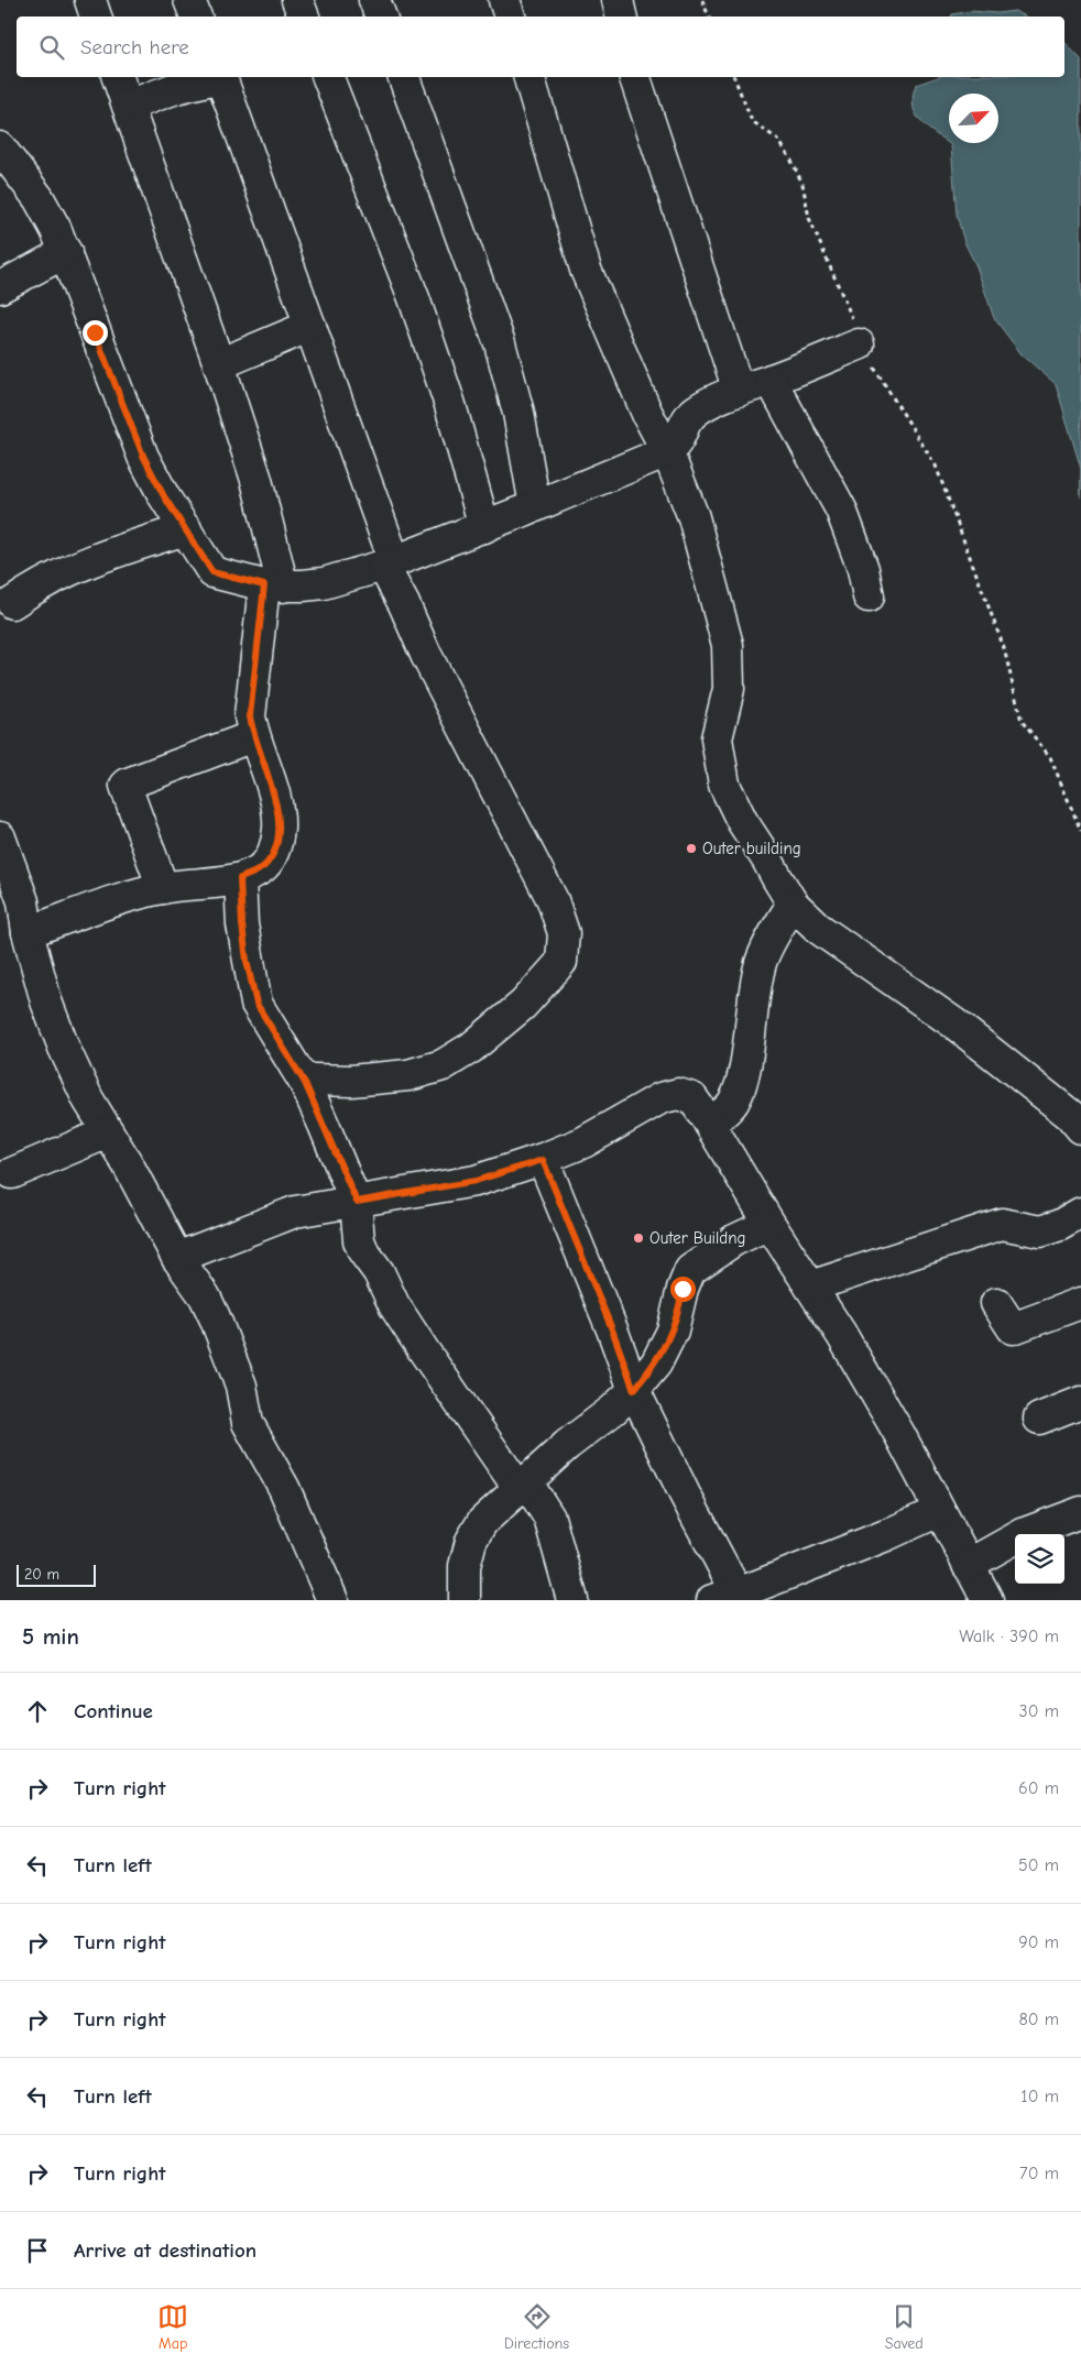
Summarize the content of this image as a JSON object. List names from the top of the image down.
{
  "places": ["Outer building", "Outer Buildng"],
  "scale_bar": "20 m",
  "north": "top right",
  "page": {
    "search": "Search here",
    "scale": "20 m",
    "heading": ["5 min", "Walk · 390 m"],
    "list": [
      ["Continue", "30 m"],
      ["Turn right", "60 m"],
      ["Turn left", "50 m"],
      ["Turn right", "90 m"],
      ["Turn right", "80 m"],
      ["Turn left", "10 m"],
      ["Turn right", "70 m"],
      "Arrive at destination"
    ],
    "nav": ["Map", "Directions", "Saved"]
  }
}
